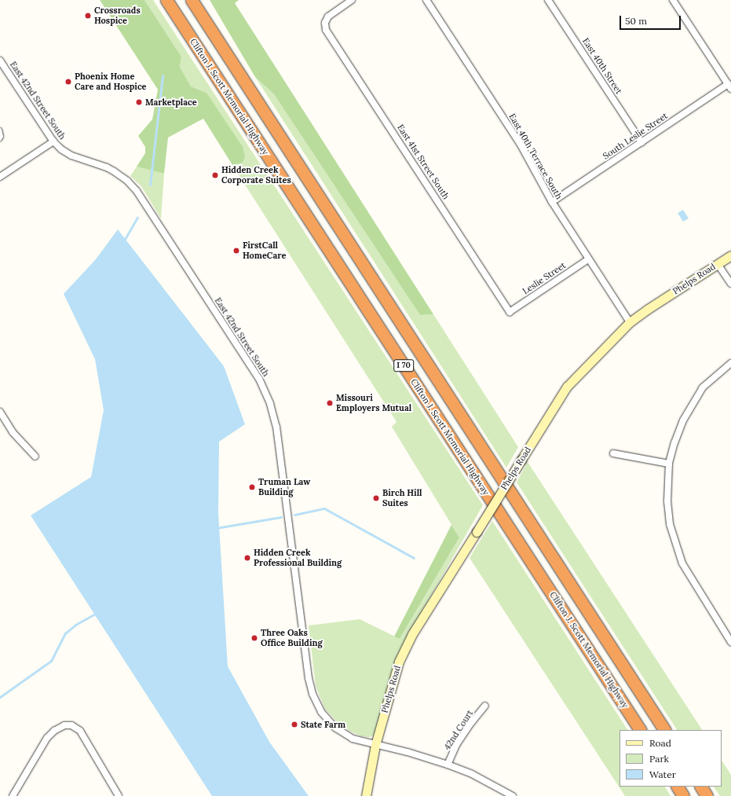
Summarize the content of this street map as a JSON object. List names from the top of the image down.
{
  "streets": {
    "highway": ["Clifton J. Scott Memorial Highway", "I 70"],
    "street": [
      "East 40th Street",
      "East 42nd Street South",
      "South Leslie Street",
      "East 40th Terrace South",
      "East 41st Street South",
      "Leslie Street",
      "Phelps Road",
      "42nd Court"
    ]
  },
  "crossings": [
    ["East 40th Street", "South Leslie Street"],
    ["East 42nd Street South", "Phelps Road"],
    ["East 42nd Street South", "42nd Court"],
    ["South Leslie Street", "East 40th Terrace South"],
    ["East 40th Terrace South", "Leslie Street"],
    ["East 40th Terrace South", "Phelps Road"],
    ["East 41st Street South", "Leslie Street"]
  ],
  "places": [
    "Crossroads Hospice",
    "Phoenix Home Care and Hospice",
    "Marketplace",
    "Hidden Creek Corporate Suites",
    "FirstCall HomeCare",
    "Missouri Employers Mutual",
    "Truman Law Building",
    "Birch Hill Suites",
    "Hidden Creek Professional Building",
    "Three Oaks Office Building",
    "State Farm"
  ],
  "legend": ["Road", "Park", "Water"],
  "scale_bar": "50 m"
}
